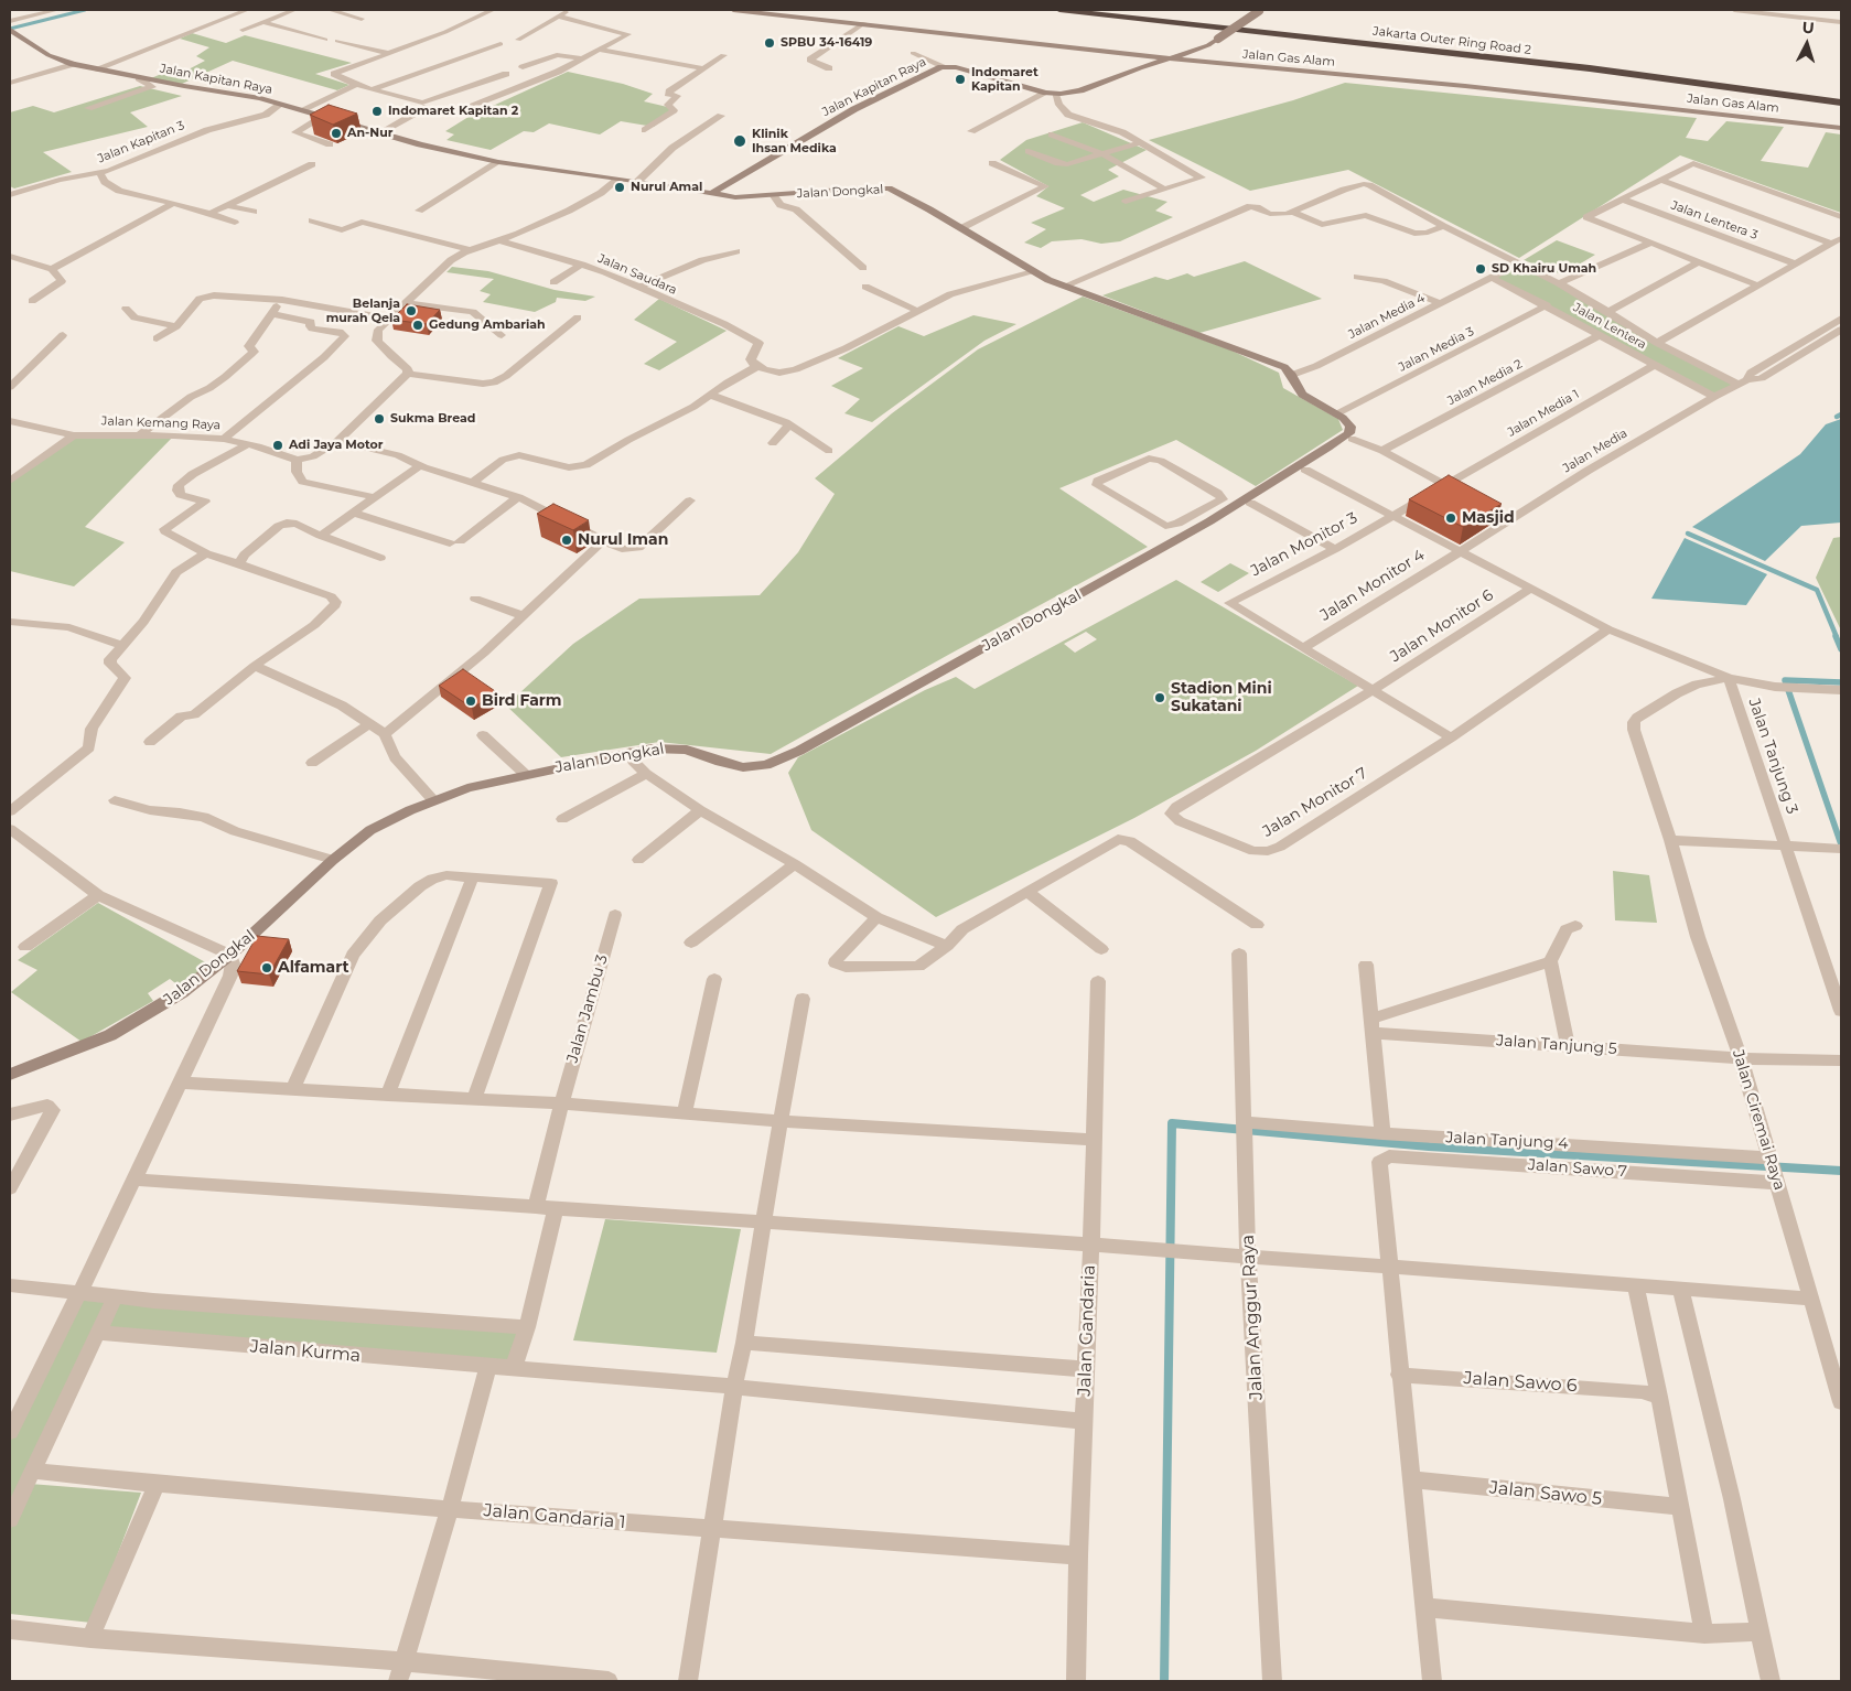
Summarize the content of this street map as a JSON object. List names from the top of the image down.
{
  "streets": {
    "highway": ["Jakarta Outer Ring Road 2"],
    "street": [
      "Jalan Gas Alam",
      "Jalan Kapitan Raya",
      "Jalan Kapitan 3",
      "Jalan Dongkal",
      "Jalan Lentera 3",
      "Jalan Saudara",
      "Jalan Media 4",
      "Jalan Lentera",
      "Jalan Media 3",
      "Jalan Media 2",
      "Jalan Media 1",
      "Jalan Kemang Raya",
      "Jalan Media",
      "Jalan Monitor 3",
      "Jalan Monitor 4",
      "Jalan Monitor 6",
      "Jalan Tanjung 3",
      "Jalan Monitor 7",
      "Jalan Jambu 3",
      "Jalan Tanjung 5",
      "Jalan Ciremai Raya",
      "Jalan Tanjung 4",
      "Jalan Sawo 7",
      "Jalan Anggur Raya",
      "Jalan Gandaria",
      "Jalan Kurma",
      "Jalan Sawo 6",
      "Jalan Sawo 5",
      "Jalan Gandaria 1"
    ]
  },
  "crossings": [
    ["Jalan Gas Alam", "Jalan Kapitan Raya"],
    ["Jalan Kapitan Raya", "Jalan Kapitan 3"],
    ["Jalan Kapitan Raya", "Jalan Dongkal"],
    ["Jalan Dongkal", "Jalan Media 4"],
    ["Jalan Dongkal", "Jalan Media 3"],
    ["Jalan Media 4", "Jalan Lentera"],
    ["Jalan Lentera", "Jalan Media 3"],
    ["Jalan Lentera", "Jalan Media 2"],
    ["Jalan Lentera", "Jalan Media 1"],
    ["Jalan Lentera", "Jalan Media"],
    ["Jalan Media 1", "Jalan Monitor 3"],
    ["Jalan Media", "Jalan Monitor 4"],
    ["Jalan Monitor 3", "Jalan Monitor 4"],
    ["Jalan Monitor 6", "Jalan Monitor 7"],
    ["Jalan Tanjung 5", "Jalan Ciremai Raya"],
    ["Jalan Ciremai Raya", "Jalan Tanjung 4"],
    ["Jalan Ciremai Raya", "Jalan Sawo 7"],
    ["Jalan Tanjung 4", "Jalan Sawo 7"],
    ["Jalan Tanjung 4", "Jalan Anggur Raya"],
    ["Jalan Gandaria", "Jalan Kurma"],
    ["Jalan Gandaria", "Jalan Gandaria 1"]
  ],
  "places": [
    "SPBU 34-16419",
    "Indomaret Kapitan",
    "Indomaret Kapitan 2",
    "An-Nur",
    "Klinik Ihsan Medika",
    "Nurul Amal",
    "SD Khairu Umah",
    "Belanja murah Qela",
    "Gedung Ambariah",
    "Sukma Bread",
    "Adi Jaya Motor",
    "Masjid",
    "Nurul Iman",
    "Stadion Mini Sukatani",
    "Bird Farm",
    "Alfamart"
  ],
  "north": "top"
}
